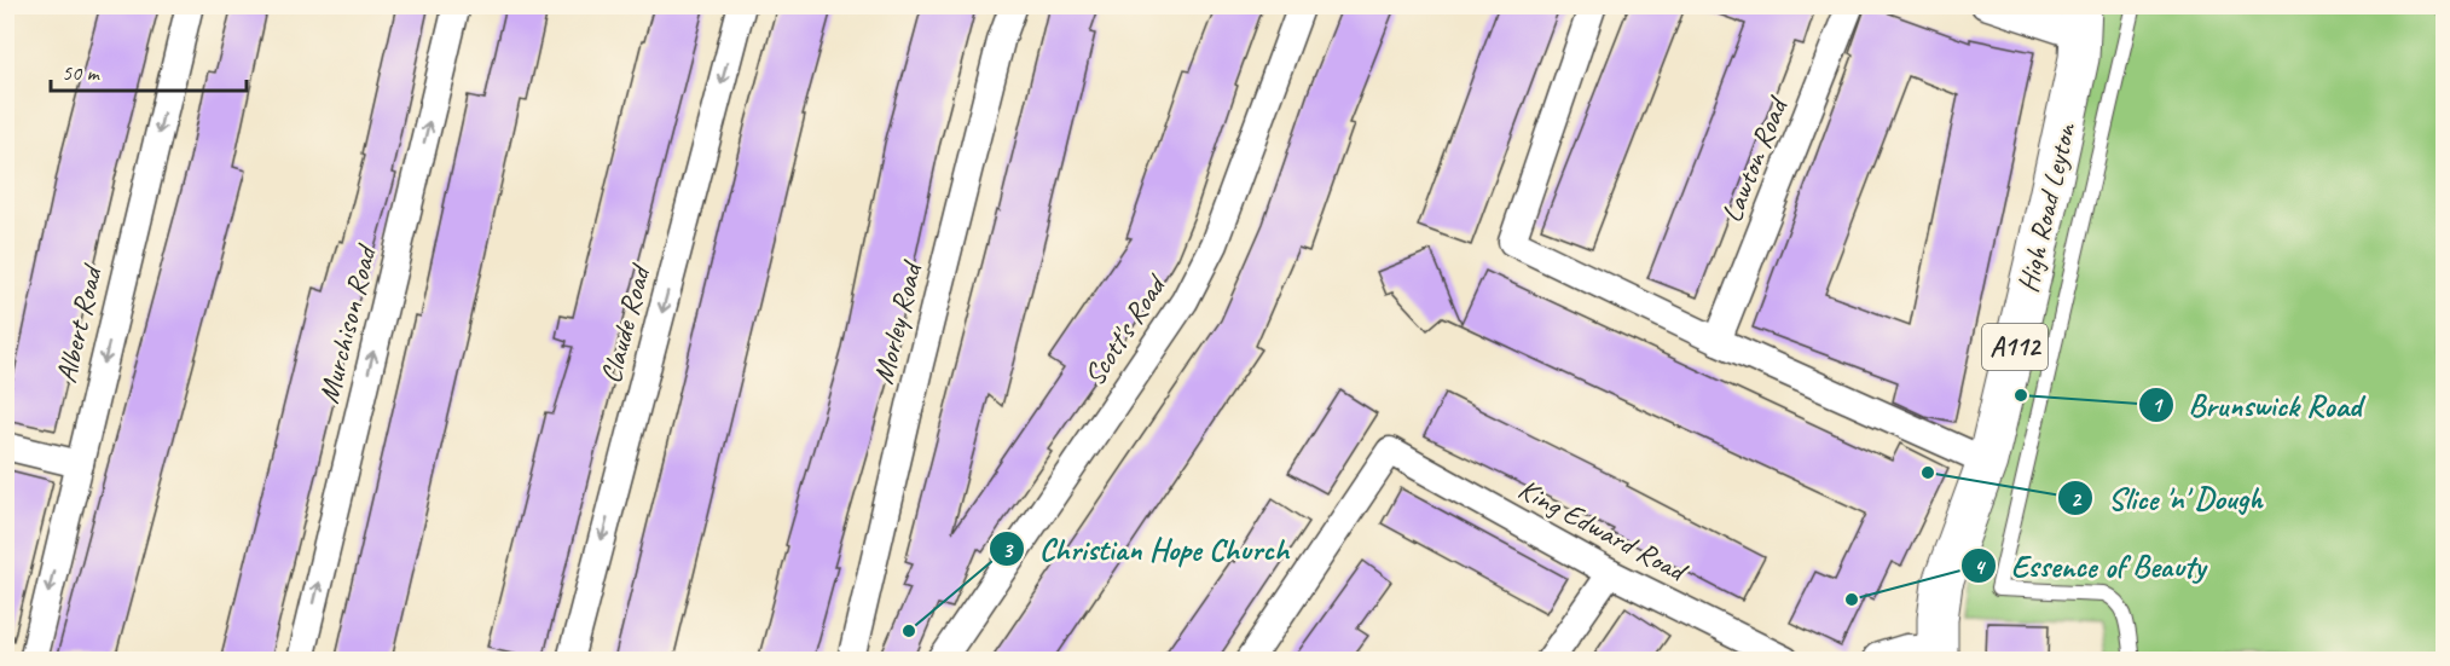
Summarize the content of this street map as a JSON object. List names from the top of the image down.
{
  "streets": {
    "main road": ["High Road Leyton", "A112"],
    "street": [
      "Lawton Road",
      "Morley Road",
      "Albert Road",
      "Murchison Road",
      "Claude Road",
      "Scott's Road",
      "King Edward Road"
    ]
  },
  "one_way": ["Albert Road", "Murchison Road", "Claude Road"],
  "places": [
    "Brunswick Road",
    "Slice 'n' Dough",
    "Essence of Beauty",
    "Christian Hope Church"
  ],
  "scale_bar": "50 m"
}
